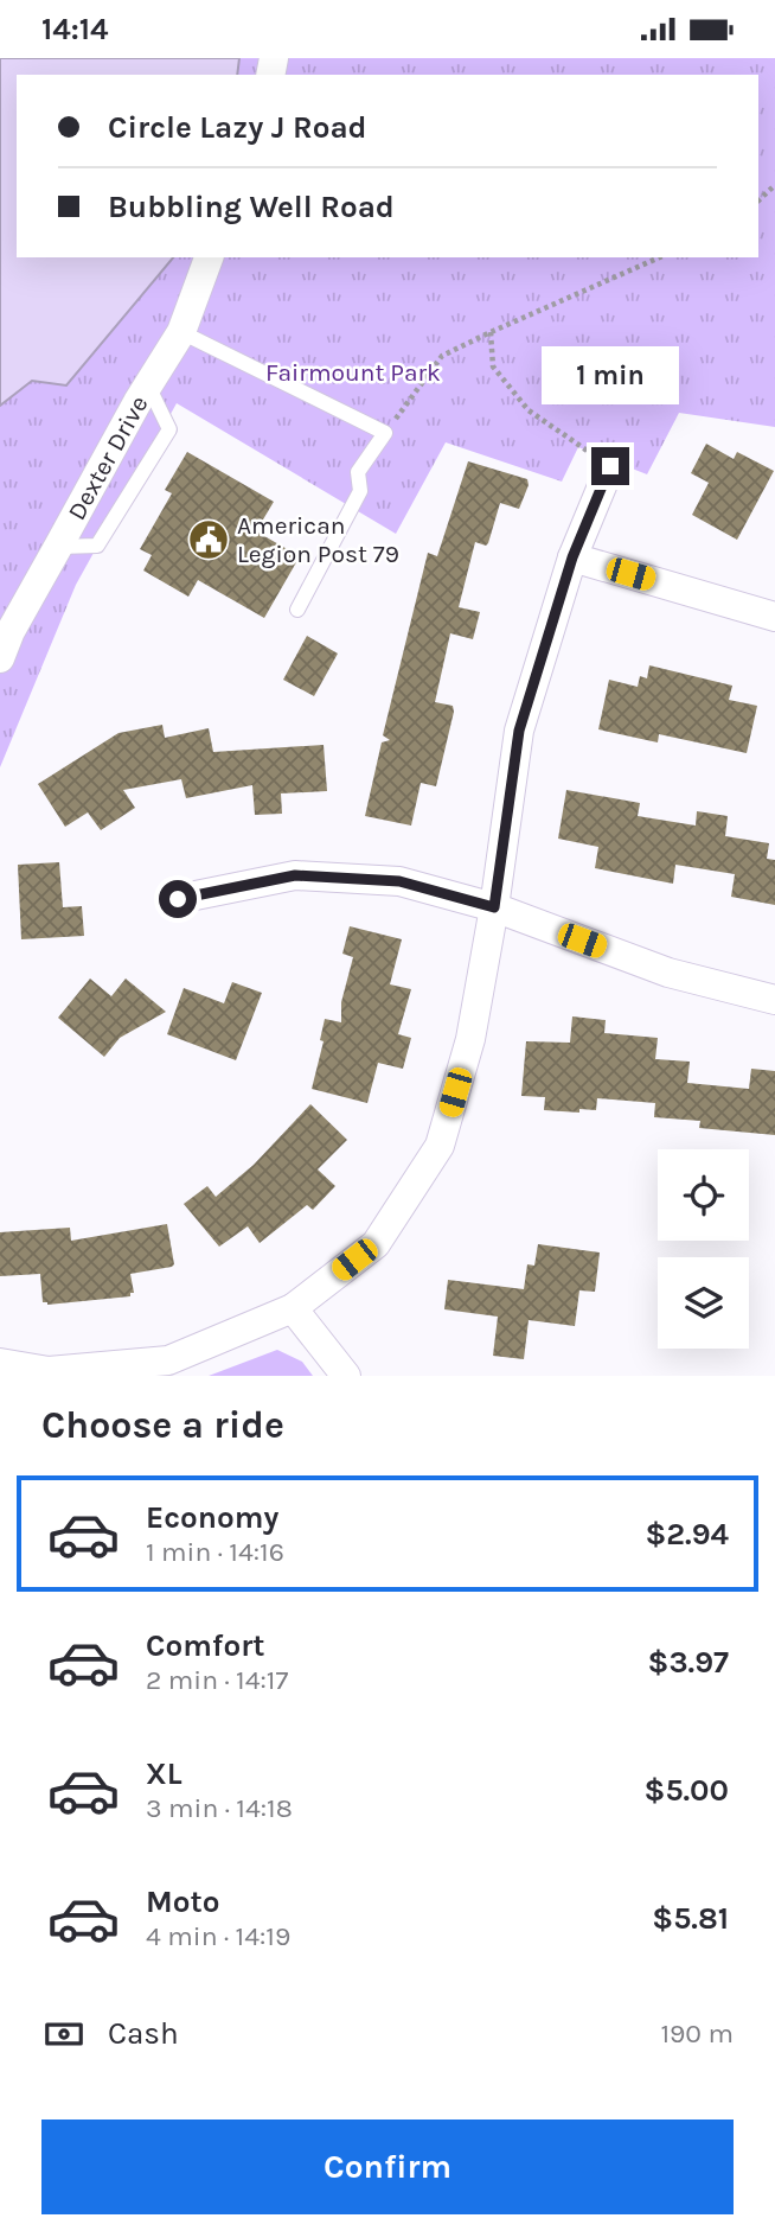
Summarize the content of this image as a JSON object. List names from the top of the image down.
{
  "streets": {
    "street": ["Dexter Drive"]
  },
  "parks": ["Fairmount Park"],
  "places": {
    "public building": ["American Legion Post 79"]
  },
  "page": {
    "status": "14:14",
    "banner": ["Circle Lazy J Road", "Bubbling Well Road"],
    "bubble": "1 min",
    "heading": "Choose a ride",
    "list": [
      {
        "name": "Economy",
        "note": "1 min · 14:16",
        "value": "$2.94"
      },
      {
        "name": "Comfort",
        "note": "2 min · 14:17",
        "value": "$3.97"
      },
      {
        "name": "XL",
        "note": "3 min · 14:18",
        "value": "$5.00"
      },
      {
        "name": "Moto",
        "note": "4 min · 14:19",
        "value": "$5.81"
      }
    ],
    "pay": ["Cash", "190 m"],
    "buttons": "Confirm"
  }
}
